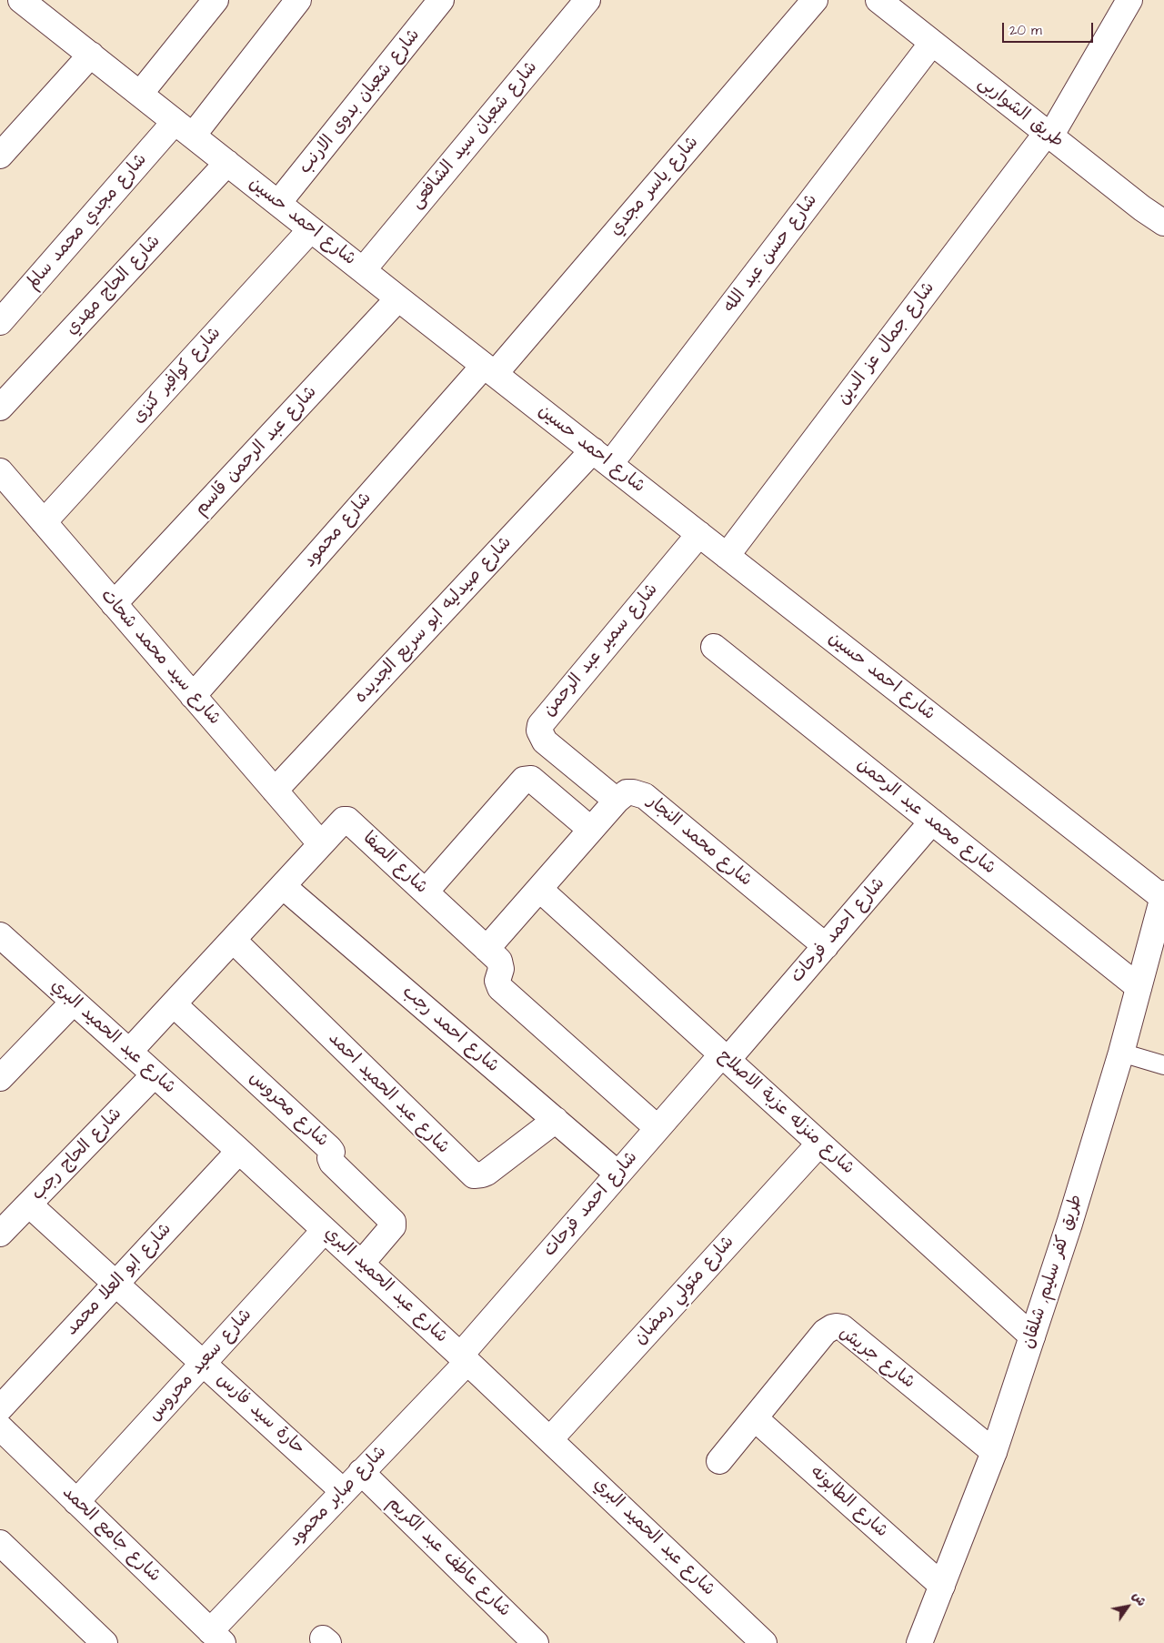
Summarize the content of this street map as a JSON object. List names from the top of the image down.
{
  "streets": {
    "street": [
      "شارع شعبان بدوى الارنب",
      "طريق الشواربى",
      "شارع شعبان سيد الشافعى",
      "شارع ياسر مجدي",
      "شارع مجدي محمد سالم",
      "شارع احمد حسين",
      "شارع حسن عبد الله",
      "شارع الحاج مهدي",
      "شارع جمال عز الدين",
      "شارع كوافير كنزى",
      "شارع عبد الرحمن قاسم",
      "شارع محمود",
      "شارع صيدليه ابو سريع الجديده",
      "شارع سمير عبد الرحمن",
      "شارع سيد محمد شحات",
      "شارع محمد عبد الرحمن",
      "شارع محمد النجار",
      "شارع الصفا",
      "شارع احمد فرحات",
      "شارع احمد رجب",
      "شارع عبد الحميد البري",
      "شارع عبد الحميد احمد",
      "شارع محروس",
      "شارع منزله عزبة الاصلاح",
      "شارع الحاج رجب",
      "طريق كفر سليم, شلقان",
      "شارع ابو العلا محمد",
      "شارع متولي رمضان",
      "شارع جريش",
      "شارع سعيد محروس",
      "حارة سيد فارس",
      "شارع صابر محمود",
      "شارع الطابونه",
      "شارع جامع الحمد",
      "شارع عاطف عبد الكريم"
    ]
  },
  "crossings": [
    ["شارع شعبان بدوى الارنب", "شارع احمد حسين"],
    ["طريق الشواربى", "شارع حسن عبد الله"],
    ["طريق الشواربى", "شارع جمال عز الدين"],
    ["شارع شعبان سيد الشافعى", "شارع احمد حسين"],
    ["شارع ياسر مجدي", "شارع احمد حسين"],
    ["شارع ياسر مجدي", "شارع محمود"],
    ["شارع مجدي محمد سالم", "شارع احمد حسين"],
    ["شارع احمد حسين", "شارع حسن عبد الله"],
    ["شارع احمد حسين", "شارع الحاج مهدي"],
    ["شارع احمد حسين", "شارع جمال عز الدين"],
    ["شارع احمد حسين", "شارع كوافير كنزى"],
    ["شارع احمد حسين", "شارع عبد الرحمن قاسم"],
    ["شارع احمد حسين", "شارع محمود"],
    ["شارع احمد حسين", "شارع صيدليه ابو سريع الجديده"],
    ["شارع احمد حسين", "شارع سمير عبد الرحمن"],
    ["شارع احمد حسين", "طريق كفر سليم, شلقان"],
    ["شارع حسن عبد الله", "شارع صيدليه ابو سريع الجديده"],
    ["شارع كوافير كنزى", "شارع سيد محمد شحات"],
    ["شارع عبد الرحمن قاسم", "شارع سيد محمد شحات"],
    ["شارع محمود", "شارع سيد محمد شحات"],
    ["شارع صيدليه ابو سريع الجديده", "شارع سيد محمد شحات"],
    ["شارع سمير عبد الرحمن", "شارع محمد النجار"],
    ["شارع سيد محمد شحات", "شارع الصفا"],
    ["شارع محمد عبد الرحمن", "شارع احمد فرحات"],
    ["شارع محمد عبد الرحمن", "طريق كفر سليم, شلقان"],
    ["شارع محمد النجار", "شارع الصفا"],
    ["شارع محمد النجار", "شارع احمد فرحات"],
    ["شارع محمد النجار", "شارع منزله عزبة الاصلاح"],
    ["شارع الصفا", "شارع احمد فرحات"],
    ["شارع الصفا", "شارع احمد رجب"],
    ["شارع الصفا", "شارع عبد الحميد البري"],
    ["شارع الصفا", "شارع عبد الحميد احمد"],
    ["شارع الصفا", "شارع محروس"],
    ["شارع احمد فرحات", "شارع احمد رجب"],
    ["شارع احمد فرحات", "شارع عبد الحميد البري"],
    ["شارع احمد فرحات", "شارع منزله عزبة الاصلاح"],
    ["شارع احمد فرحات", "شارع صابر محمود"],
    ["شارع احمد رجب", "شارع عبد الحميد احمد"],
    ["شارع عبد الحميد البري", "شارع محروس"],
    ["شارع عبد الحميد البري", "شارع الحاج رجب"],
    ["شارع عبد الحميد البري", "شارع ابو العلا محمد"],
    ["شارع عبد الحميد البري", "شارع متولي رمضان"],
    ["شارع عبد الحميد البري", "شارع سعيد محروس"],
    ["شارع عبد الحميد البري", "شارع صابر محمود"],
    ["شارع منزله عزبة الاصلاح", "طريق كفر سليم, شلقان"],
    ["شارع منزله عزبة الاصلاح", "شارع متولي رمضان"],
    ["شارع الحاج رجب", "حارة سيد فارس"],
    ["طريق كفر سليم, شلقان", "شارع جريش"],
    ["طريق كفر سليم, شلقان", "شارع الطابونه"],
    ["شارع ابو العلا محمد", "حارة سيد فارس"],
    ["شارع جريش", "شارع الطابونه"],
    ["شارع سعيد محروس", "حارة سيد فارس"],
    ["شارع سعيد محروس", "شارع جامع الحمد"],
    ["حارة سيد فارس", "شارع صابر محمود"],
    ["شارع صابر محمود", "شارع جامع الحمد"],
    ["شارع صابر محمود", "شارع عاطف عبد الكريم"]
  ],
  "scale_bar": "20 m",
  "north": "top right"
}
